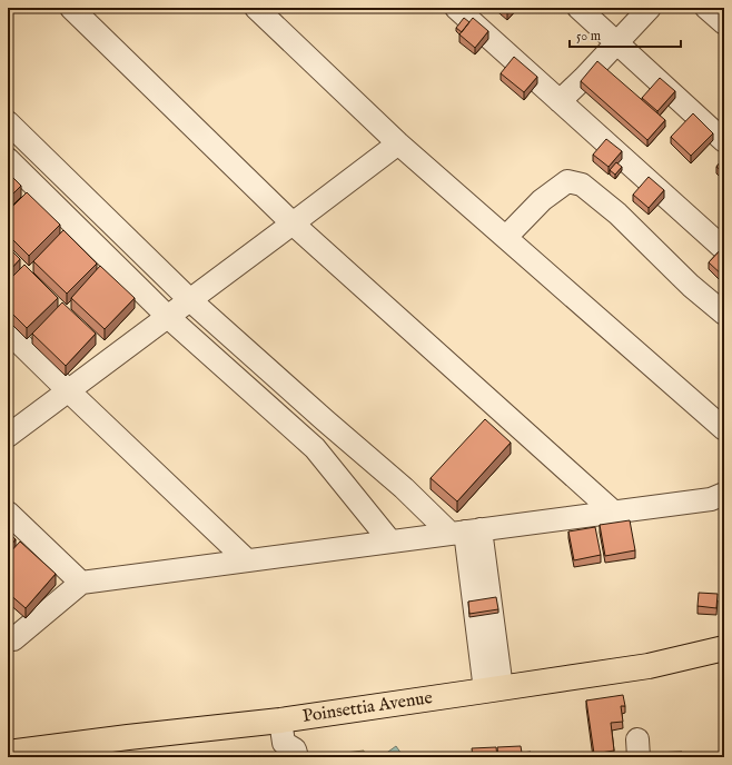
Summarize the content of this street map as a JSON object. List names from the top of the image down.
{
  "streets": {
    "main road": ["Poinsettia Avenue"]
  },
  "scale_bar": "50 m"
}
